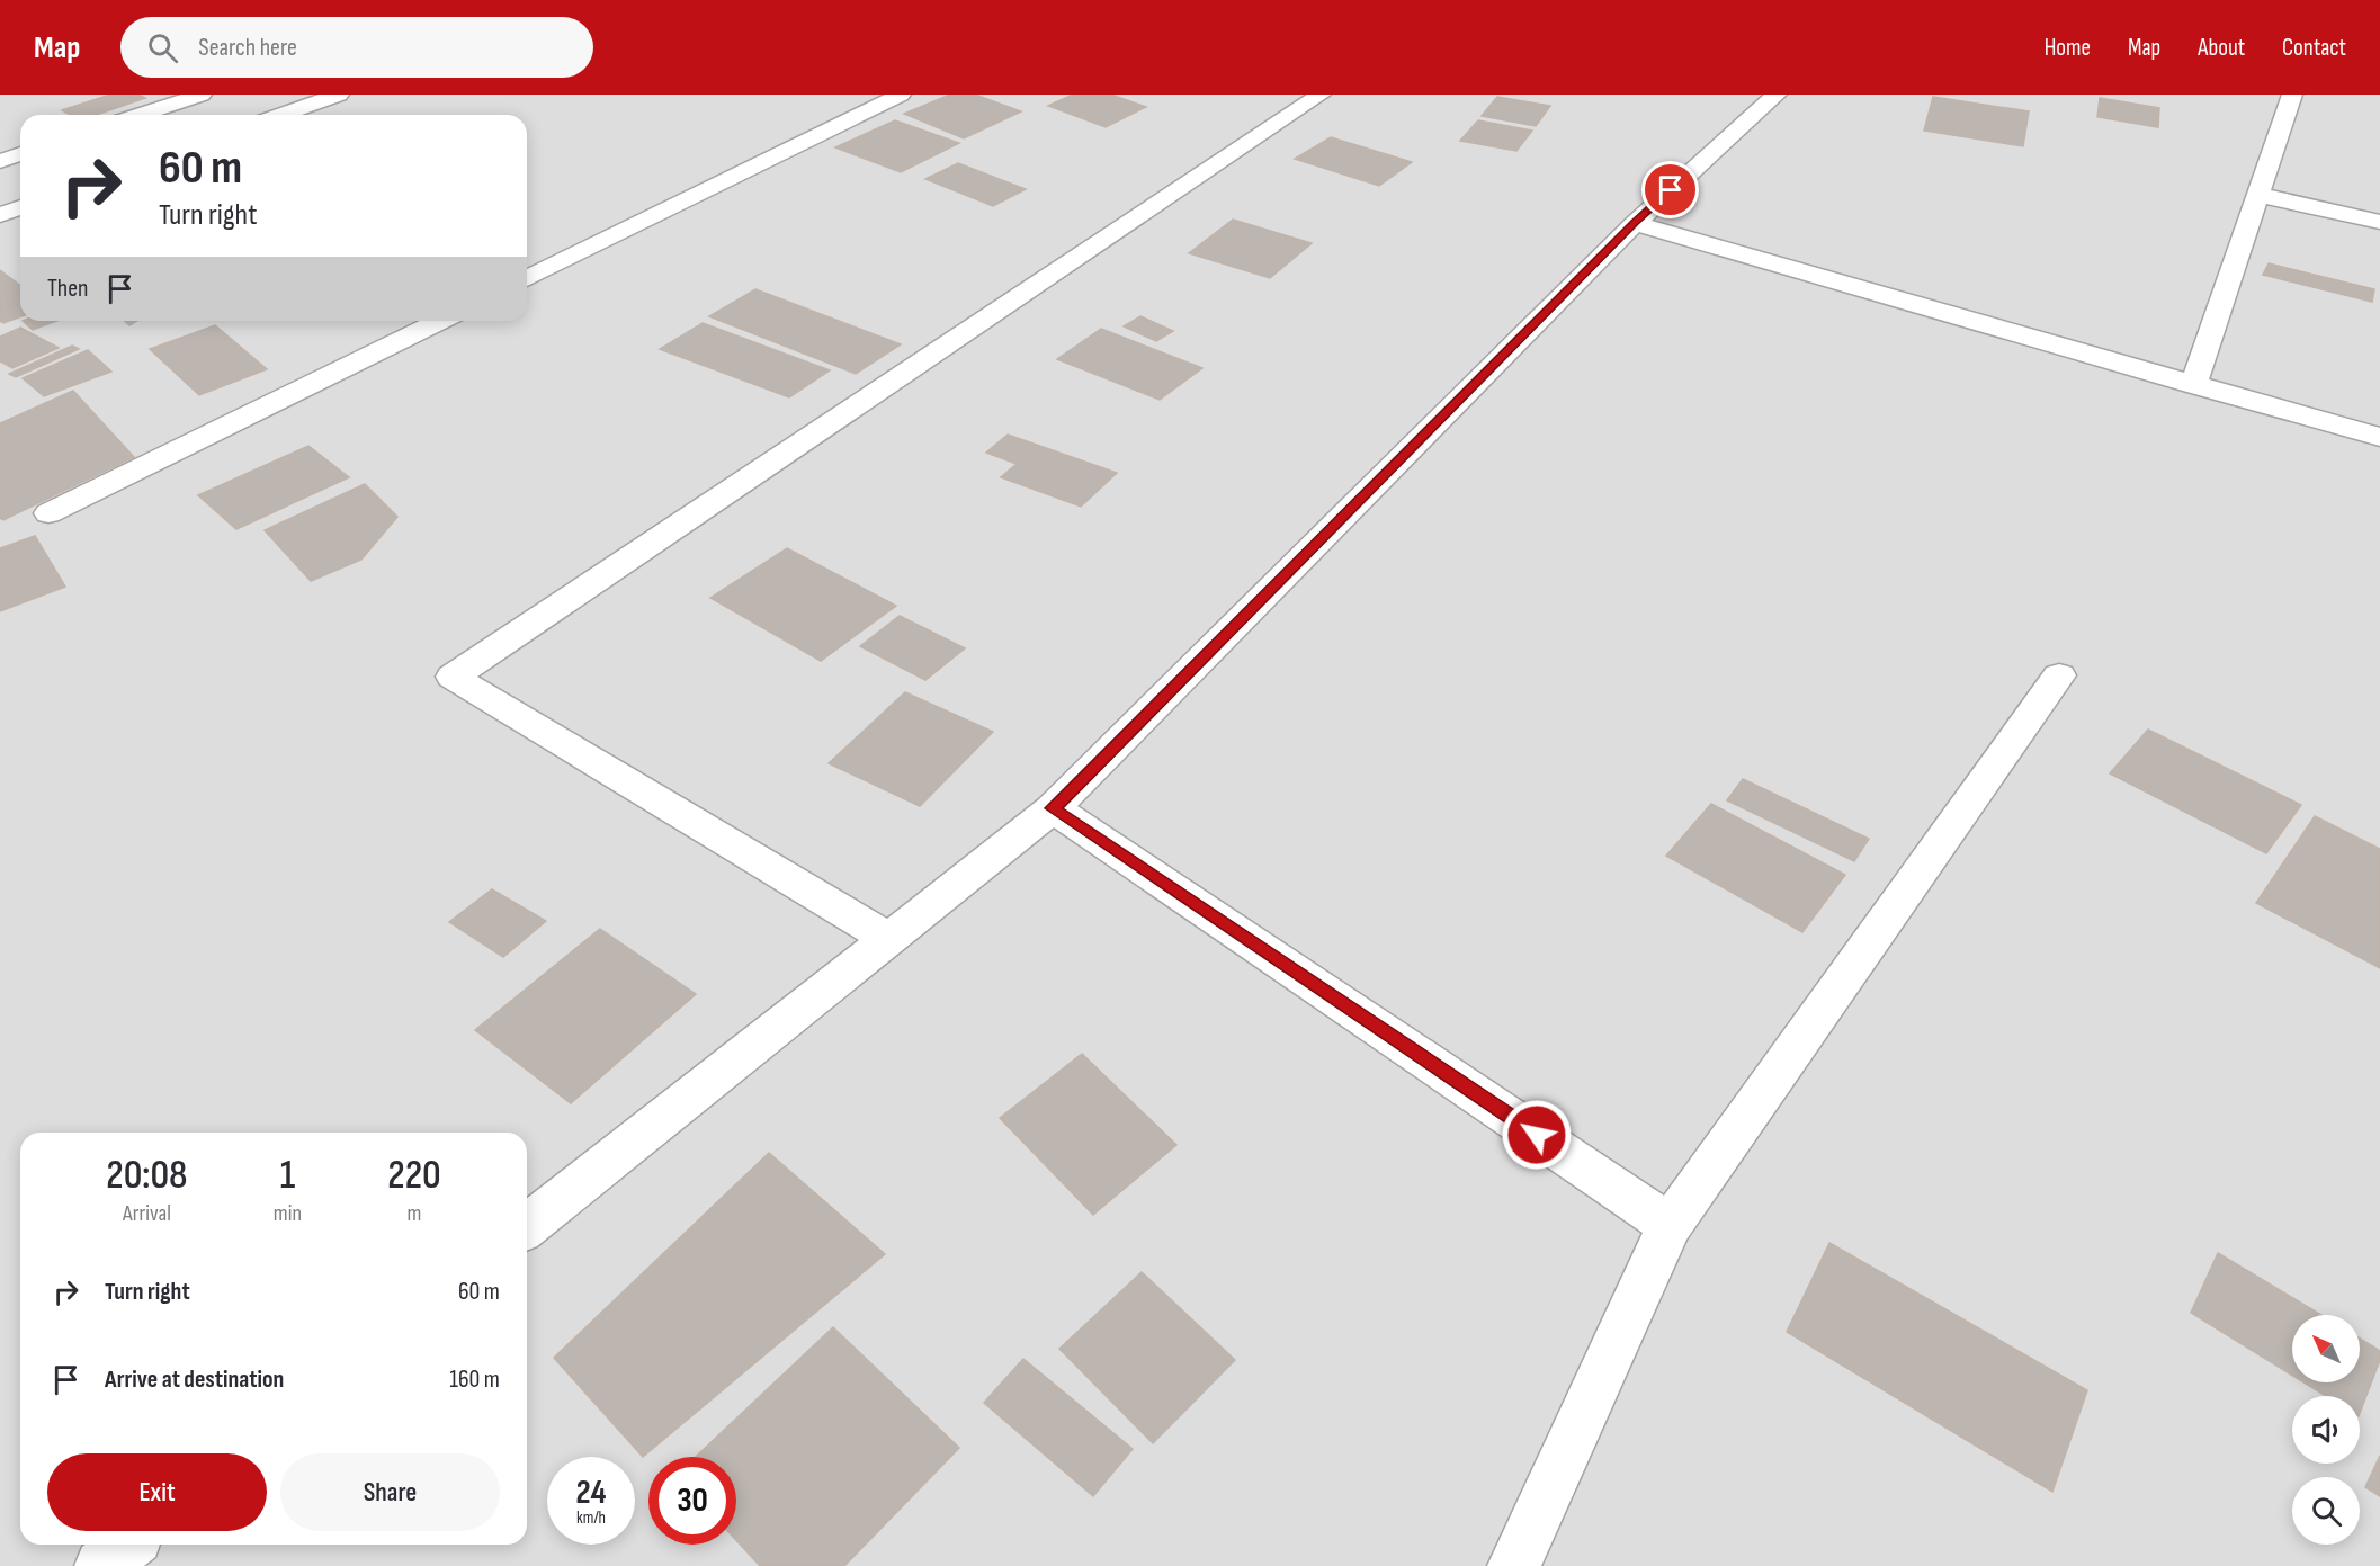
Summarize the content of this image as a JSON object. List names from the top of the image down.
{
  "north": "top left",
  "page": {
    "header": "Map",
    "search": "Search here",
    "nav": [
      "Home",
      "Map",
      "About",
      "Contact"
    ],
    "turn": ["60 m", "Turn right"],
    "then": "Then",
    "eta": [
      "20:08",
      "Arrival",
      "1",
      "min",
      "220",
      "m"
    ],
    "list": [
      {
        "name": "Turn right",
        "value": "60 m"
      },
      {
        "name": "Arrive at destination",
        "value": "160 m"
      }
    ],
    "buttons": ["Exit", "Share"],
    "speed": "24 km/h",
    "limit": "30"
  }
}
